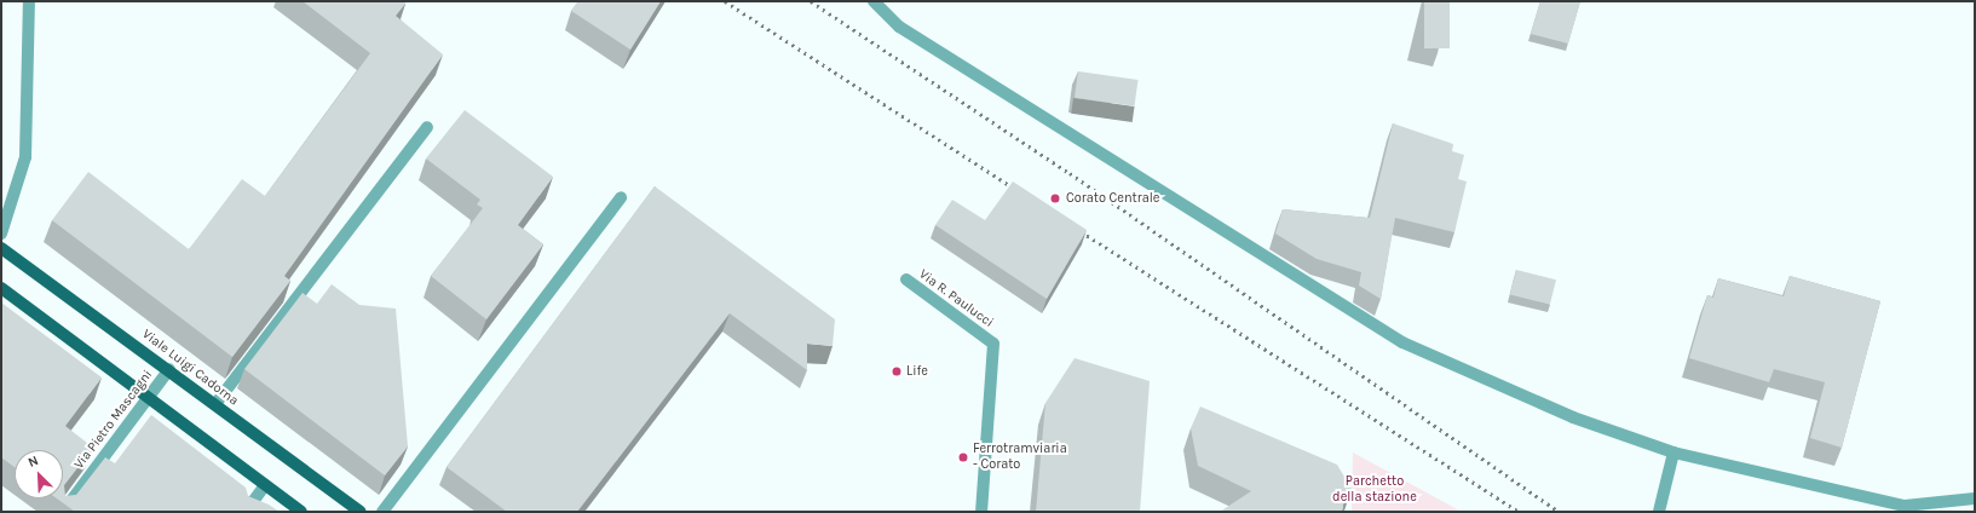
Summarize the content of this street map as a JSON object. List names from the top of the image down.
{
  "streets": {
    "main road": ["Viale Luigi Cadorna"],
    "street": ["Via R. Paulucci", "Via Pietro Mascagni"]
  },
  "crossings": [
    ["Viale Luigi Cadorna", "Via Pietro Mascagni"]
  ],
  "parks": ["Parchetto della stazione"],
  "places": ["Corato Centrale", "Life", "Ferrotramviaria - Corato"],
  "north": "top left"
}
